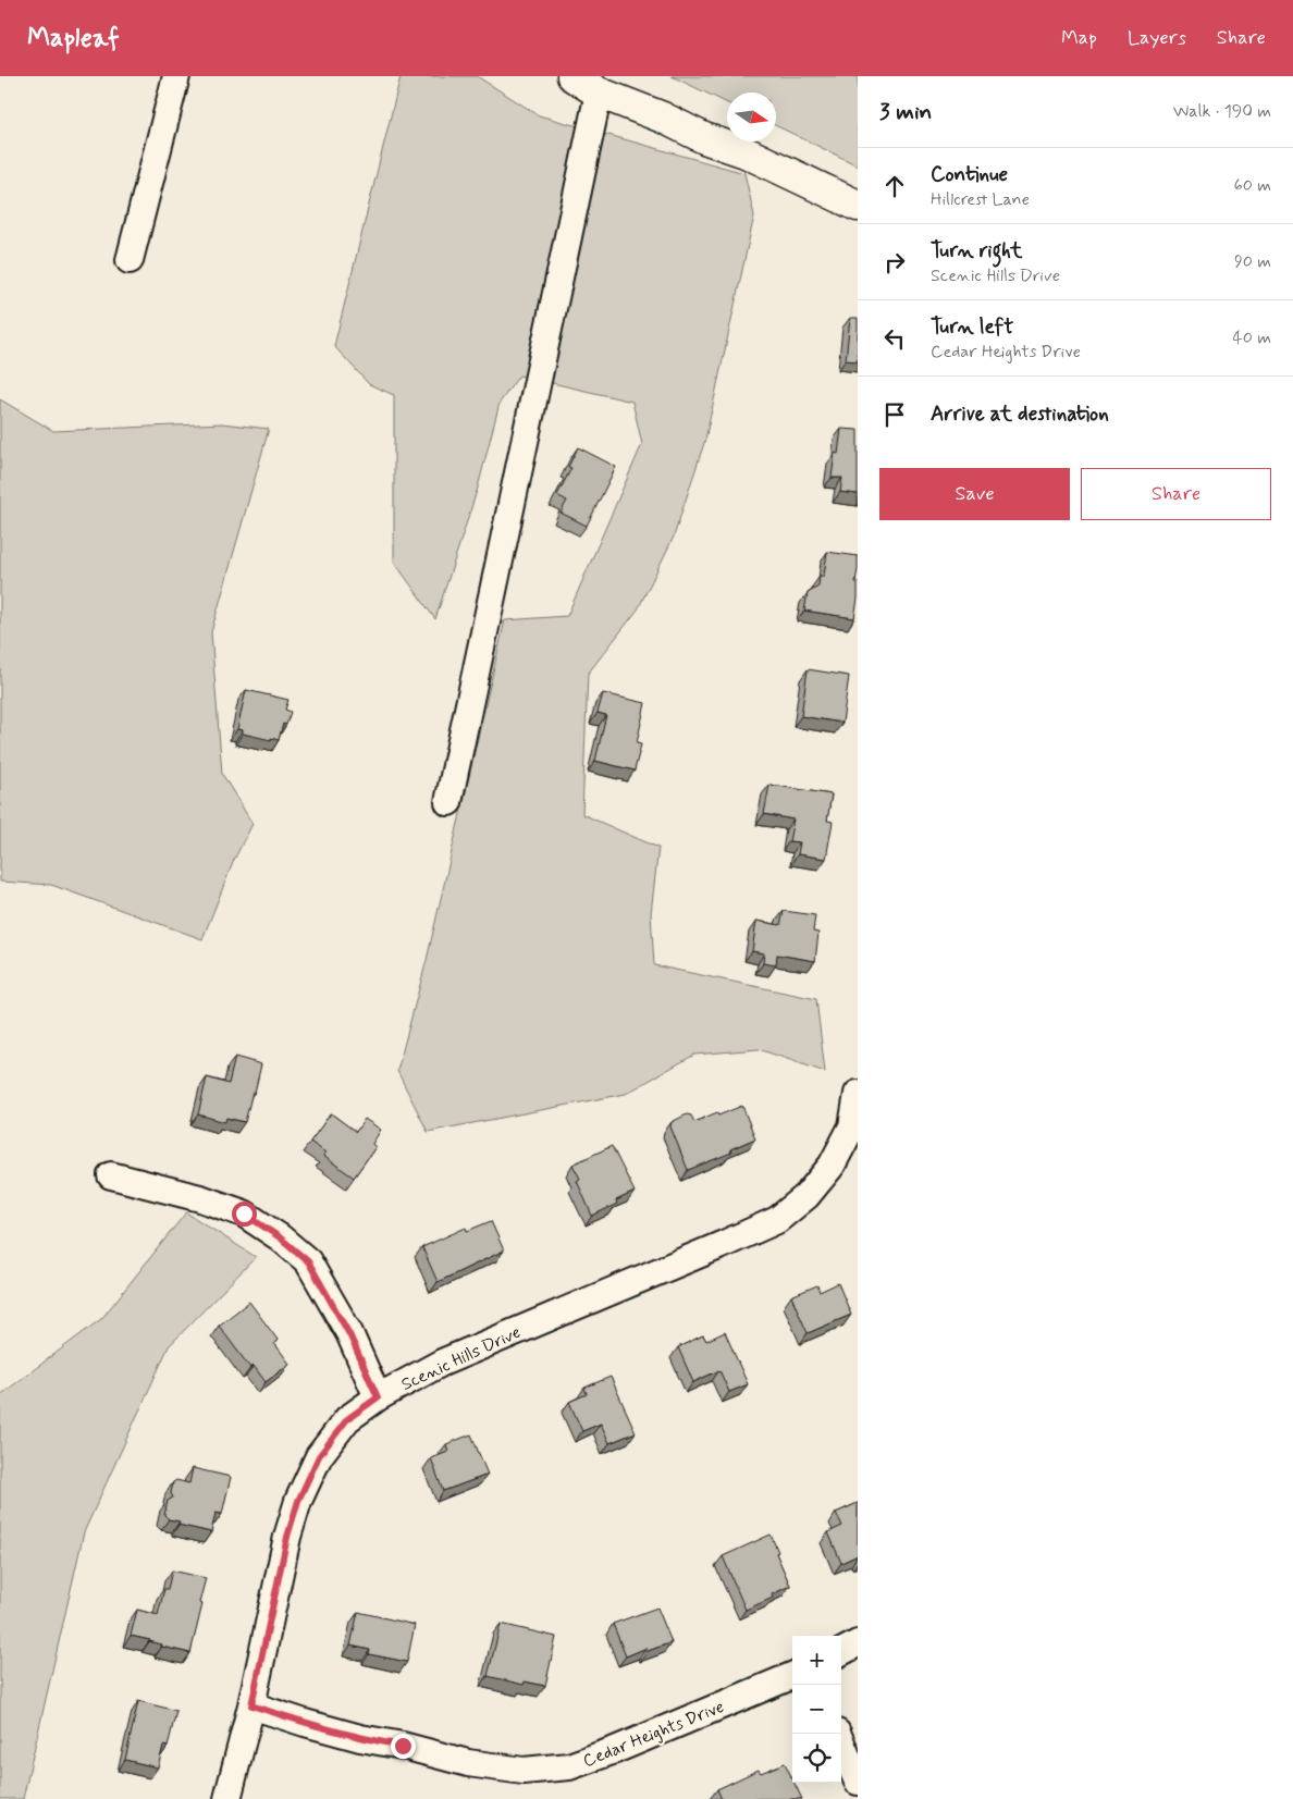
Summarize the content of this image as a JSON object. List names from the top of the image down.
{
  "streets": {
    "street": ["Scenic Hills Drive", "Cedar Heights Drive"]
  },
  "crossings": [
    ["Scenic Hills Drive", "Cedar Heights Drive"]
  ],
  "north": "right",
  "page": {
    "header": "Mapleaf",
    "nav": ["Map", "Layers", "Share"],
    "heading": ["3 min", "Walk · 190 m"],
    "list": [
      ["Continue", "Hillcrest Lane", "60 m"],
      ["Turn right", "Scenic Hills Drive", "90 m"],
      ["Turn left", "Cedar Heights Drive", "40 m"],
      "Arrive at destination"
    ],
    "buttons": ["Save", "Share"],
    "map_buttons": ["+", "−"]
  }
}
